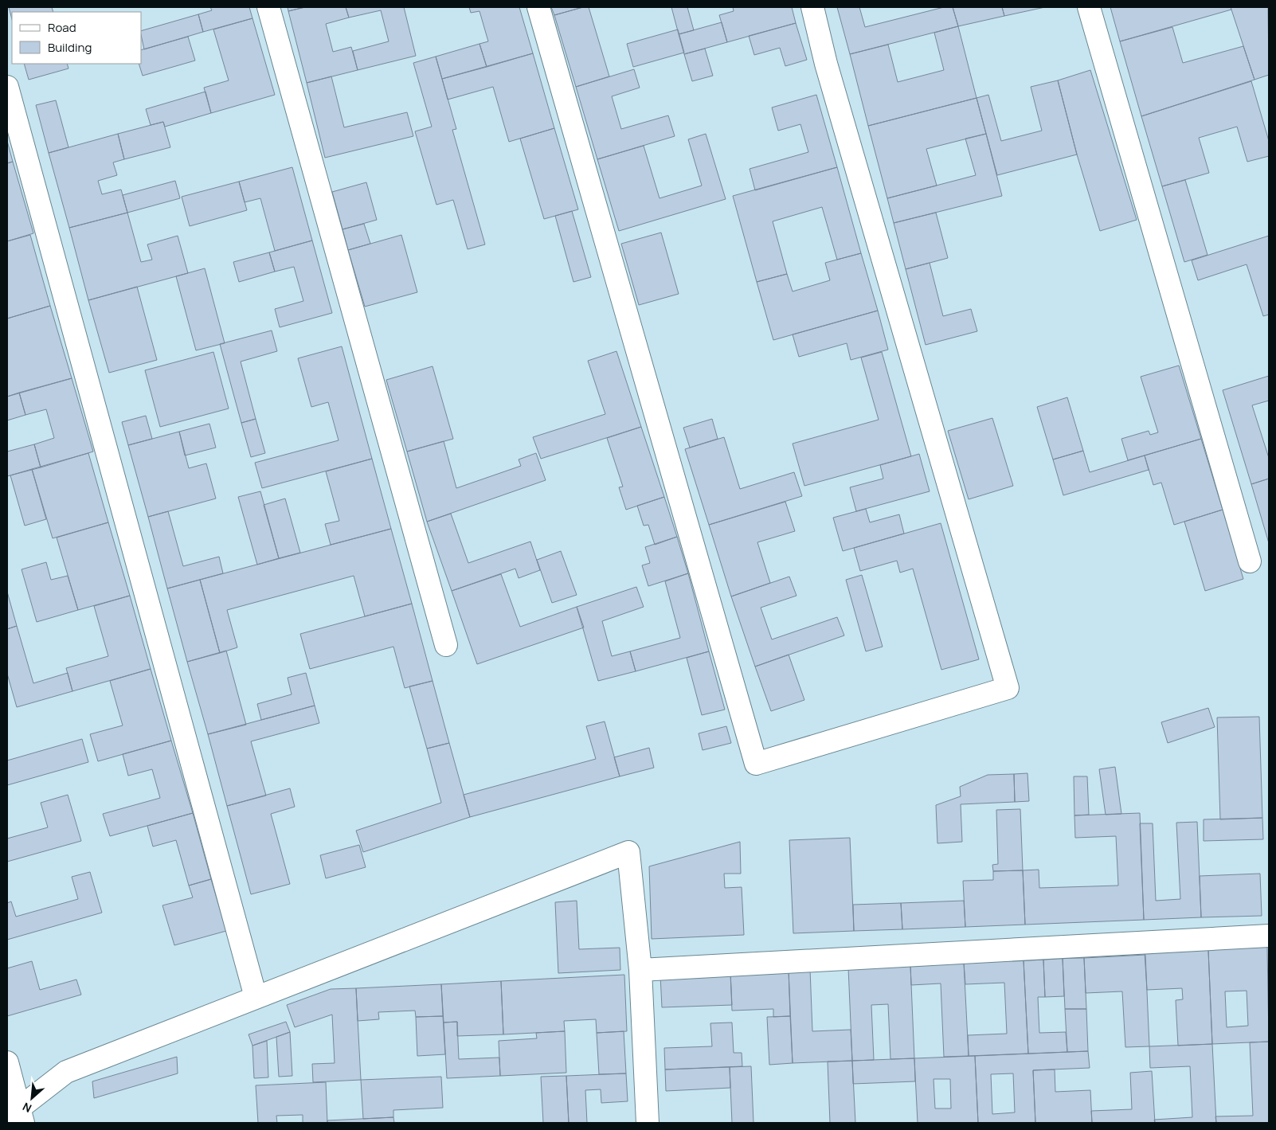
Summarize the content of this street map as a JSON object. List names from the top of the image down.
{
  "legend": ["Road", "Building"],
  "north": "bottom left"
}
